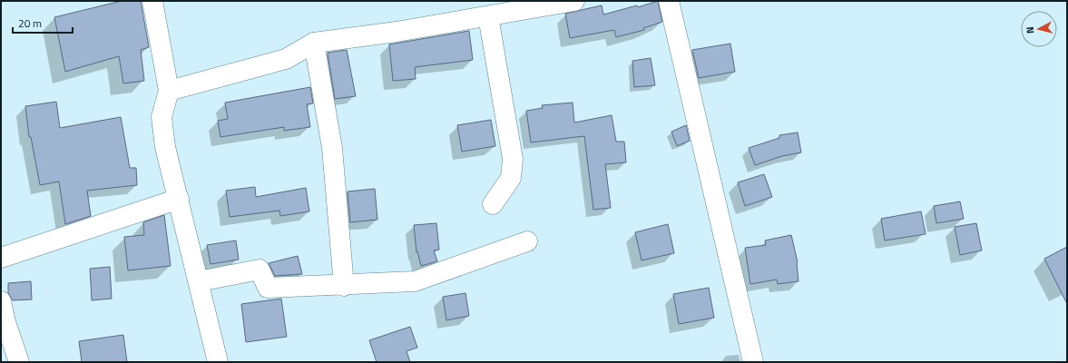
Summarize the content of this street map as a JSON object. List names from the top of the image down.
{
  "scale_bar": "20 m",
  "north": "left"
}
